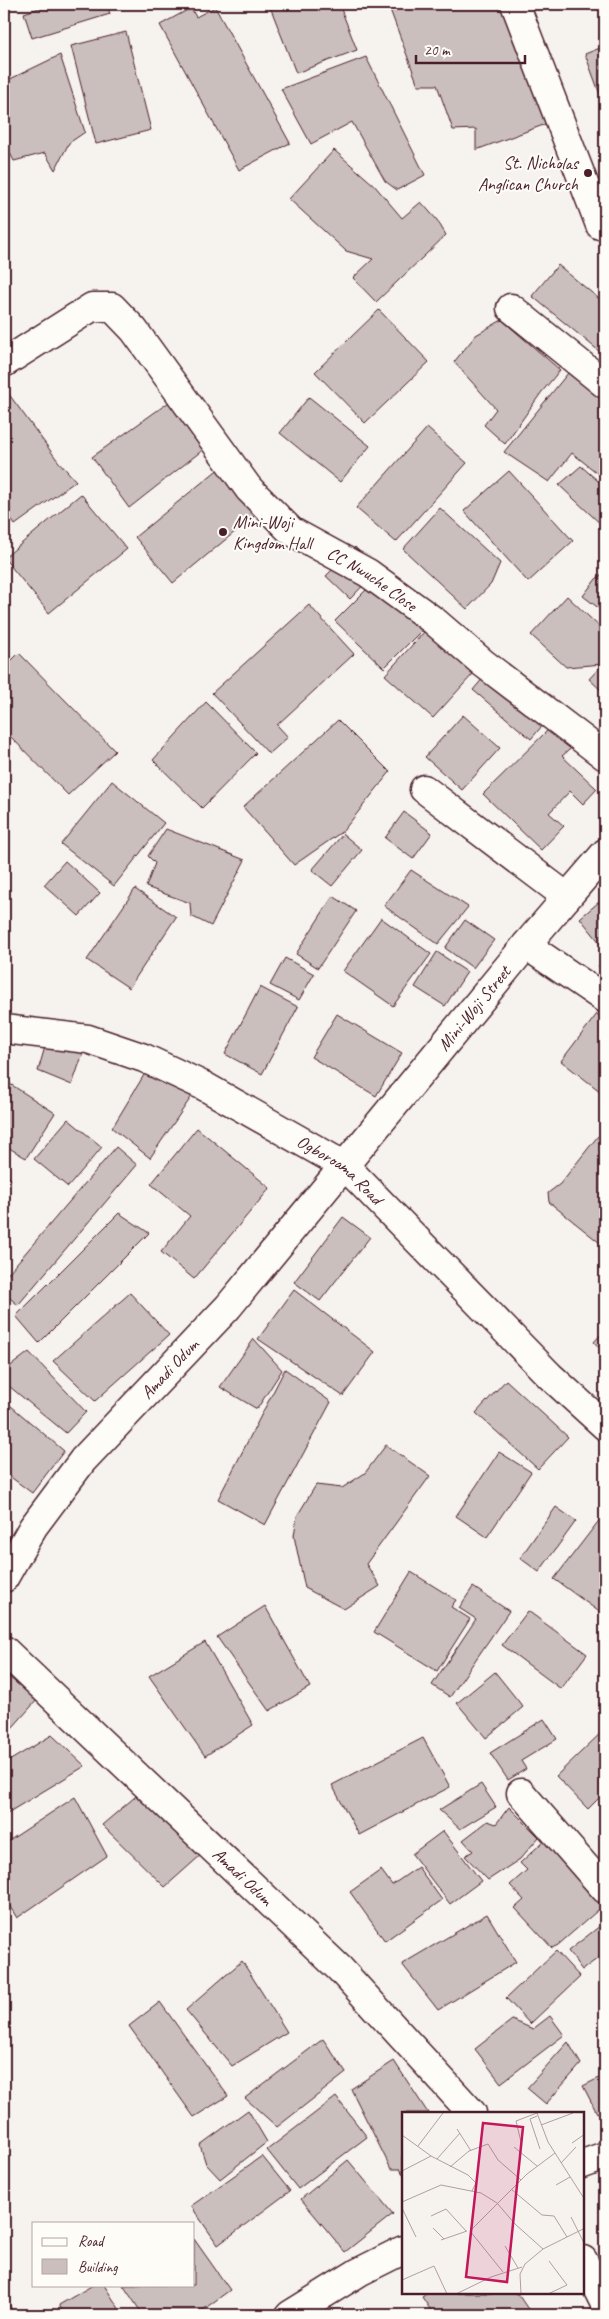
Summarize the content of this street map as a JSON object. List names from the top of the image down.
{
  "streets": {
    "street": [
      "CC Nwuche Close",
      "Mini-Woji Street",
      "Ogboroama Road",
      "Amadi Odum"
    ]
  },
  "crossings": [
    ["Mini-Woji Street", "Ogboroama Road"],
    ["Mini-Woji Street", "Amadi Odum"],
    ["Ogboroama Road", "Amadi Odum"]
  ],
  "places": ["St. Nicholas Anglican Church", "Mini-Woji Kingdom Hall"],
  "legend": ["Road", "Building"],
  "scale_bar": "20 m"
}
